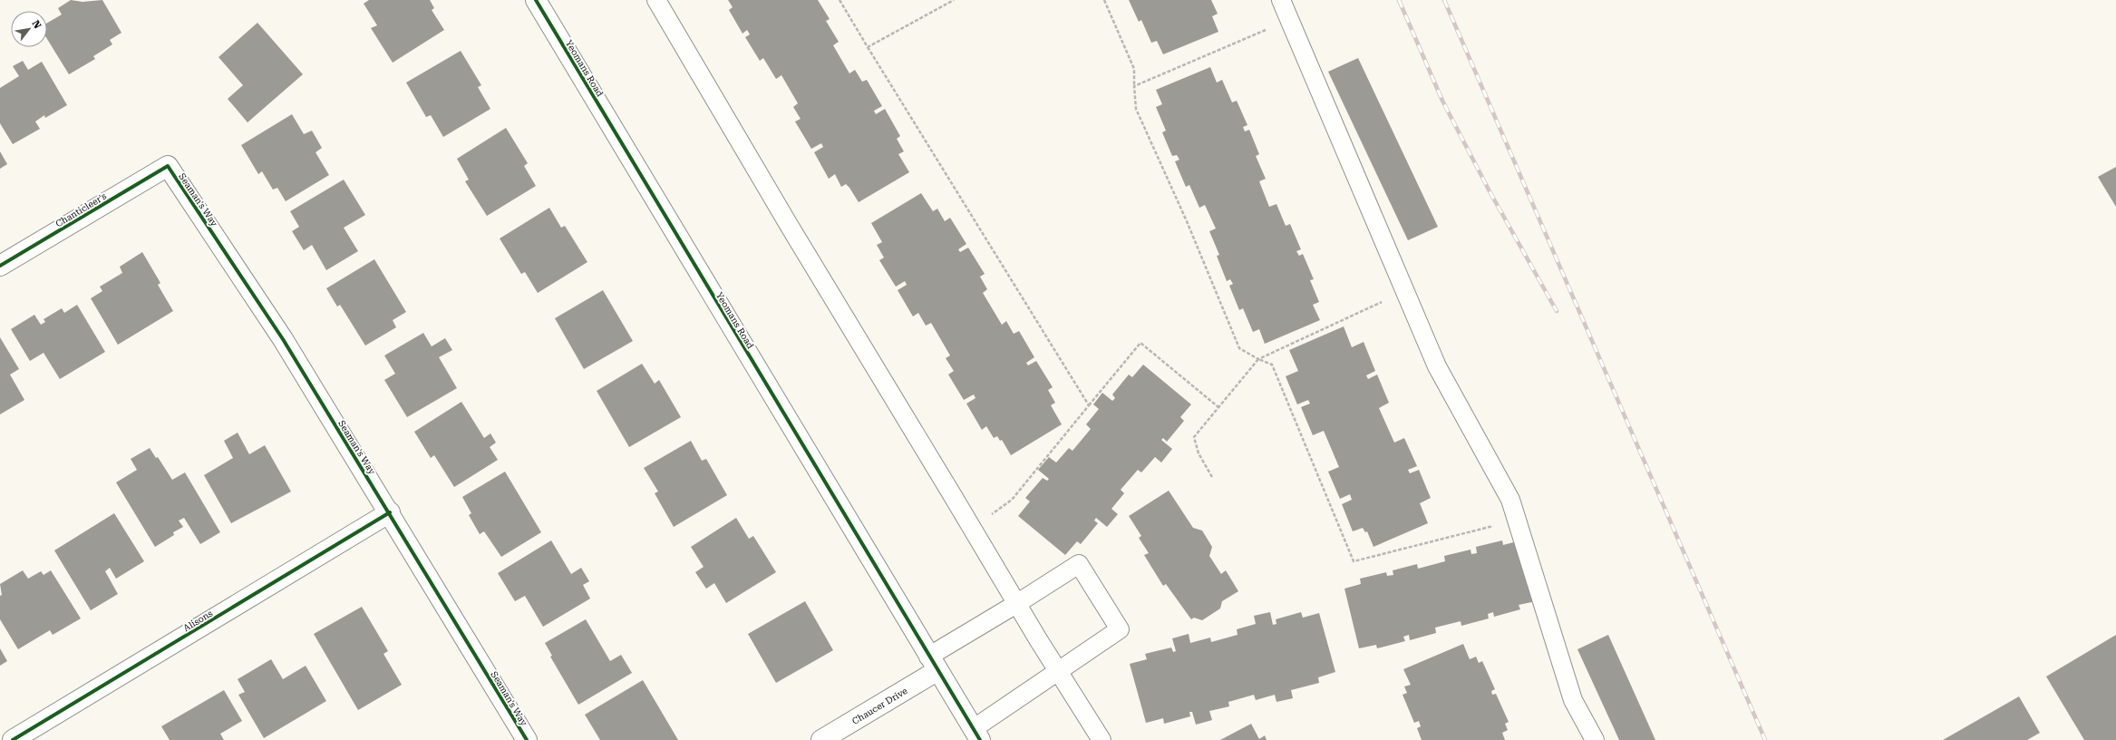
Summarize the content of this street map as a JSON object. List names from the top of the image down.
{
  "streets": {
    "street": [
      "Yeomans Road",
      "Seaman's Way",
      "Chanticleer's",
      "Alisons",
      "Chaucer Drive"
    ]
  },
  "crossings": [
    ["Yeomans Road", "Chaucer Drive"],
    ["Seaman's Way", "Chanticleer's"],
    ["Seaman's Way", "Alisons"]
  ],
  "north": "top right"
}
